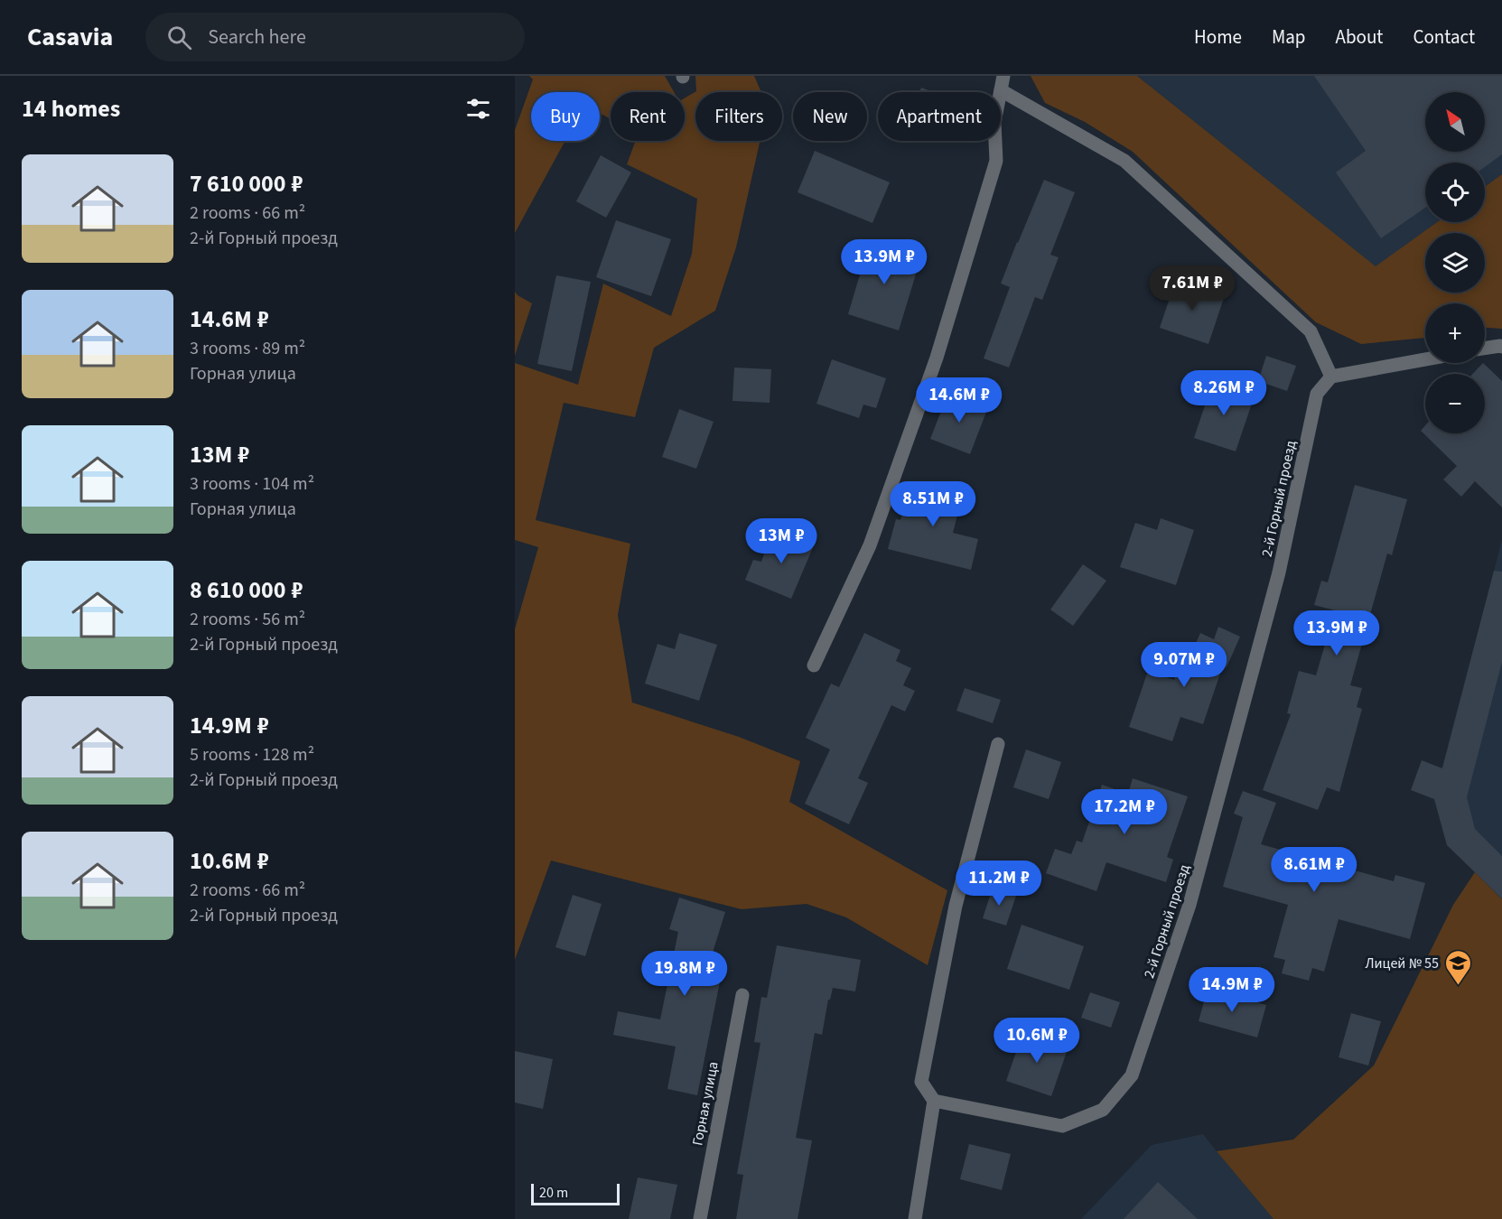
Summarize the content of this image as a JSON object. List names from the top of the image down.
{
  "streets": {
    "street": ["2-й Горный проезд", "Горная улица"]
  },
  "places": {
    "school or university": ["Лицей № 55"]
  },
  "scale_bar": "20 m",
  "north": "top left",
  "page": {
    "header": "Casavia",
    "search": "Search here",
    "nav": [
      "Home",
      "Map",
      "About",
      "Contact"
    ],
    "heading": "14 homes",
    "map_buttons": ["+", "−"],
    "chip": [
      "Buy",
      "Rent",
      "Filters",
      "New",
      "Apartment"
    ],
    "list": [
      {
        "name": "7 610 000 ₽",
        "note": "2 rooms · 66 m² · 2-й Горный проезд"
      },
      {
        "name": "14.6M ₽",
        "note": "3 rooms · 89 m² · Горная улица"
      },
      {
        "name": "13M ₽",
        "note": "3 rooms · 104 m² · Горная улица"
      },
      {
        "name": "8 610 000 ₽",
        "note": "2 rooms · 56 m² · 2-й Горный проезд"
      },
      {
        "name": "14.9M ₽",
        "note": "5 rooms · 128 m² · 2-й Горный проезд"
      },
      {
        "name": "10.6M ₽",
        "note": "2 rooms · 66 m² · 2-й Горный проезд"
      }
    ],
    "price": [
      "13.9M ₽",
      "7.61M ₽",
      "8.26M ₽",
      "14.6M ₽",
      "8.51M ₽",
      "13M ₽",
      "13.9M ₽",
      "9.07M ₽",
      "17.2M ₽",
      "8.61M ₽",
      "11.2M ₽",
      "19.8M ₽",
      "14.9M ₽",
      "10.6M ₽"
    ],
    "scale": "20 m"
  }
}
